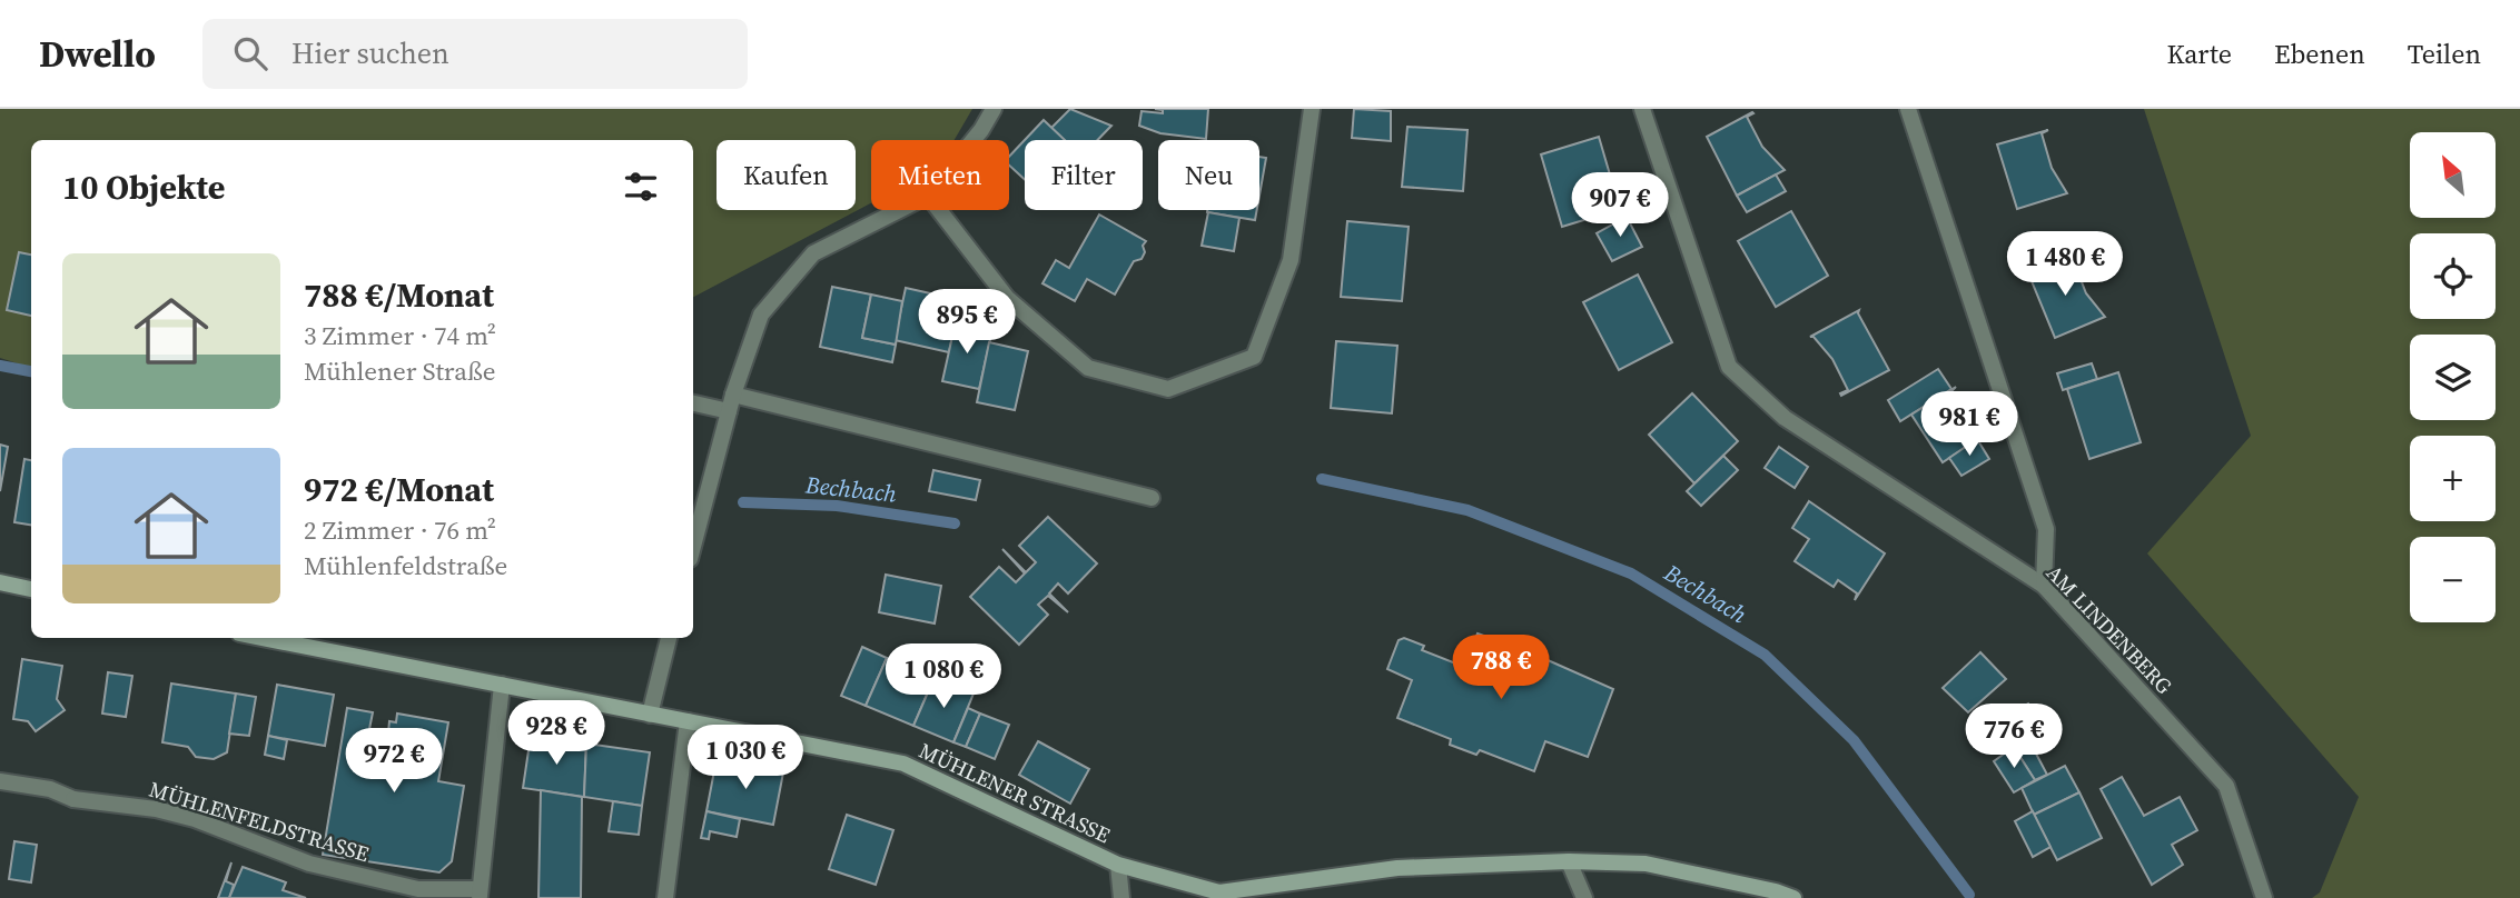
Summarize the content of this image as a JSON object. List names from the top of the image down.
{
  "streets": {
    "main road": ["MÜHLENER STRASSE"],
    "street": ["AM LINDENBERG", "MÜHLENFELDSTRASSE"]
  },
  "crossings": [
    ["MÜHLENER STRASSE", "MÜHLENFELDSTRASSE"]
  ],
  "water": ["Bechbach"],
  "north": "top left",
  "page": {
    "header": "Dwello",
    "search": "Hier suchen",
    "nav": ["Karte", "Ebenen", "Teilen"],
    "map_buttons": ["+", "−"],
    "chip": [
      "Kaufen",
      "Mieten",
      "Filter",
      "Neu"
    ],
    "heading": "10 Objekte",
    "price": [
      "907 €",
      "1 480 €",
      "895 €",
      "981 €",
      "788 €",
      "1 080 €",
      "928 €",
      "776 €",
      "1 030 €",
      "972 €"
    ],
    "list": [
      {
        "name": "788 €/Monat",
        "note": "3 Zimmer · 74 m² · Mühlener Straße"
      },
      {
        "name": "972 €/Monat",
        "note": "2 Zimmer · 76 m² · Mühlenfeldstraße"
      }
    ]
  }
}
